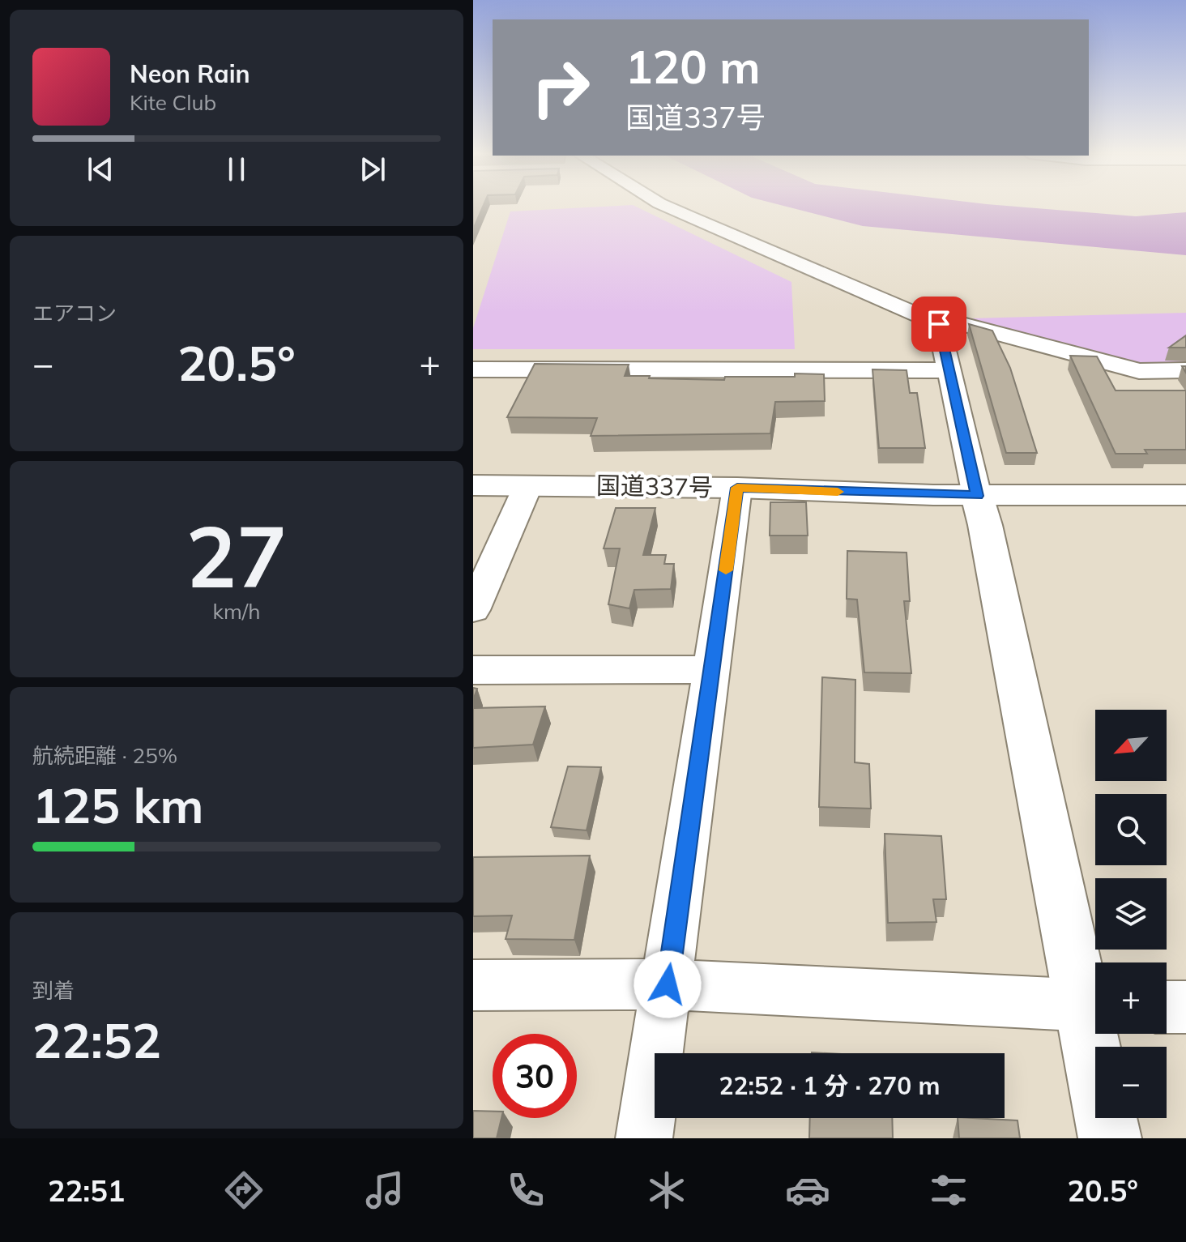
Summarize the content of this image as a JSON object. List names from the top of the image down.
{
  "streets": {
    "main road": ["国道337号"]
  },
  "north": "bottom left",
  "page": {
    "turn": ["120 m", "国道337号"],
    "song": ["Neon Rain", "Kite Club"],
    "tile": [
      "エアコン",
      ["27", "km/h"],
      ["航続距離 · 25%", "125 km"],
      ["到着", "22:52"]
    ],
    "heat": ["−", "20.5°", "+"],
    "map_buttons": ["+", "−"],
    "limit": "30",
    "trip": "22:52 · 1 分 · 270 m",
    "tabs": ["22:51", "20.5°"]
  }
}
